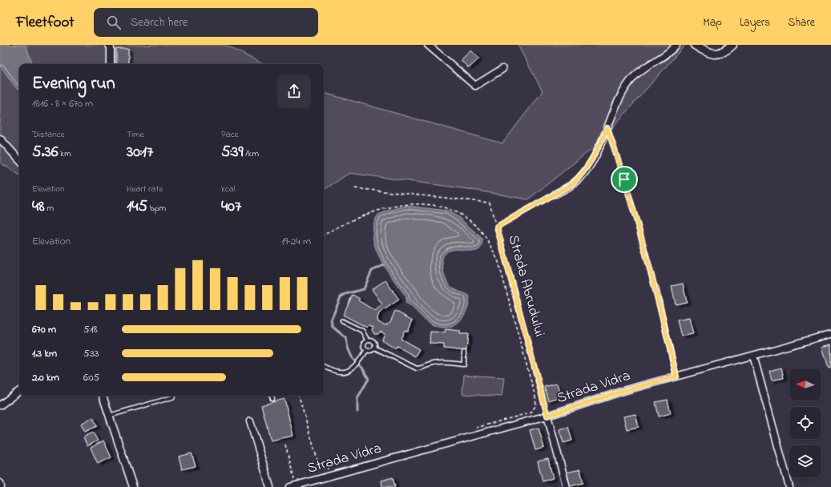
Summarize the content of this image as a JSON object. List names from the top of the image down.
{
  "streets": {
    "street": ["Strada Vidra"],
    "path": ["Strada Abrudului"]
  },
  "crossings": [
    ["Strada Abrudului", "Strada Vidra"]
  ],
  "north": "left",
  "page": {
    "header": "Fleetfoot",
    "search": "Search here",
    "nav": ["Map", "Layers", "Share"],
    "heading": ["Evening run", "18:16 · 8 × 670 m"],
    "stats": [
      ["Distance", "5.36 km"],
      ["Time", "30:17"],
      ["Pace", "5:39 /km"],
      ["Elevation", "48 m"],
      ["Heart rate", "145 bpm"],
      ["kcal", "407"]
    ],
    "chart": ["Elevation", "19–24 m"],
    "list": [
      {
        "name": "670 m",
        "note": "5:18"
      },
      {
        "name": "1.3 km",
        "note": "5:33"
      },
      {
        "name": "2.0 km",
        "note": "6:05"
      }
    ]
  }
}
